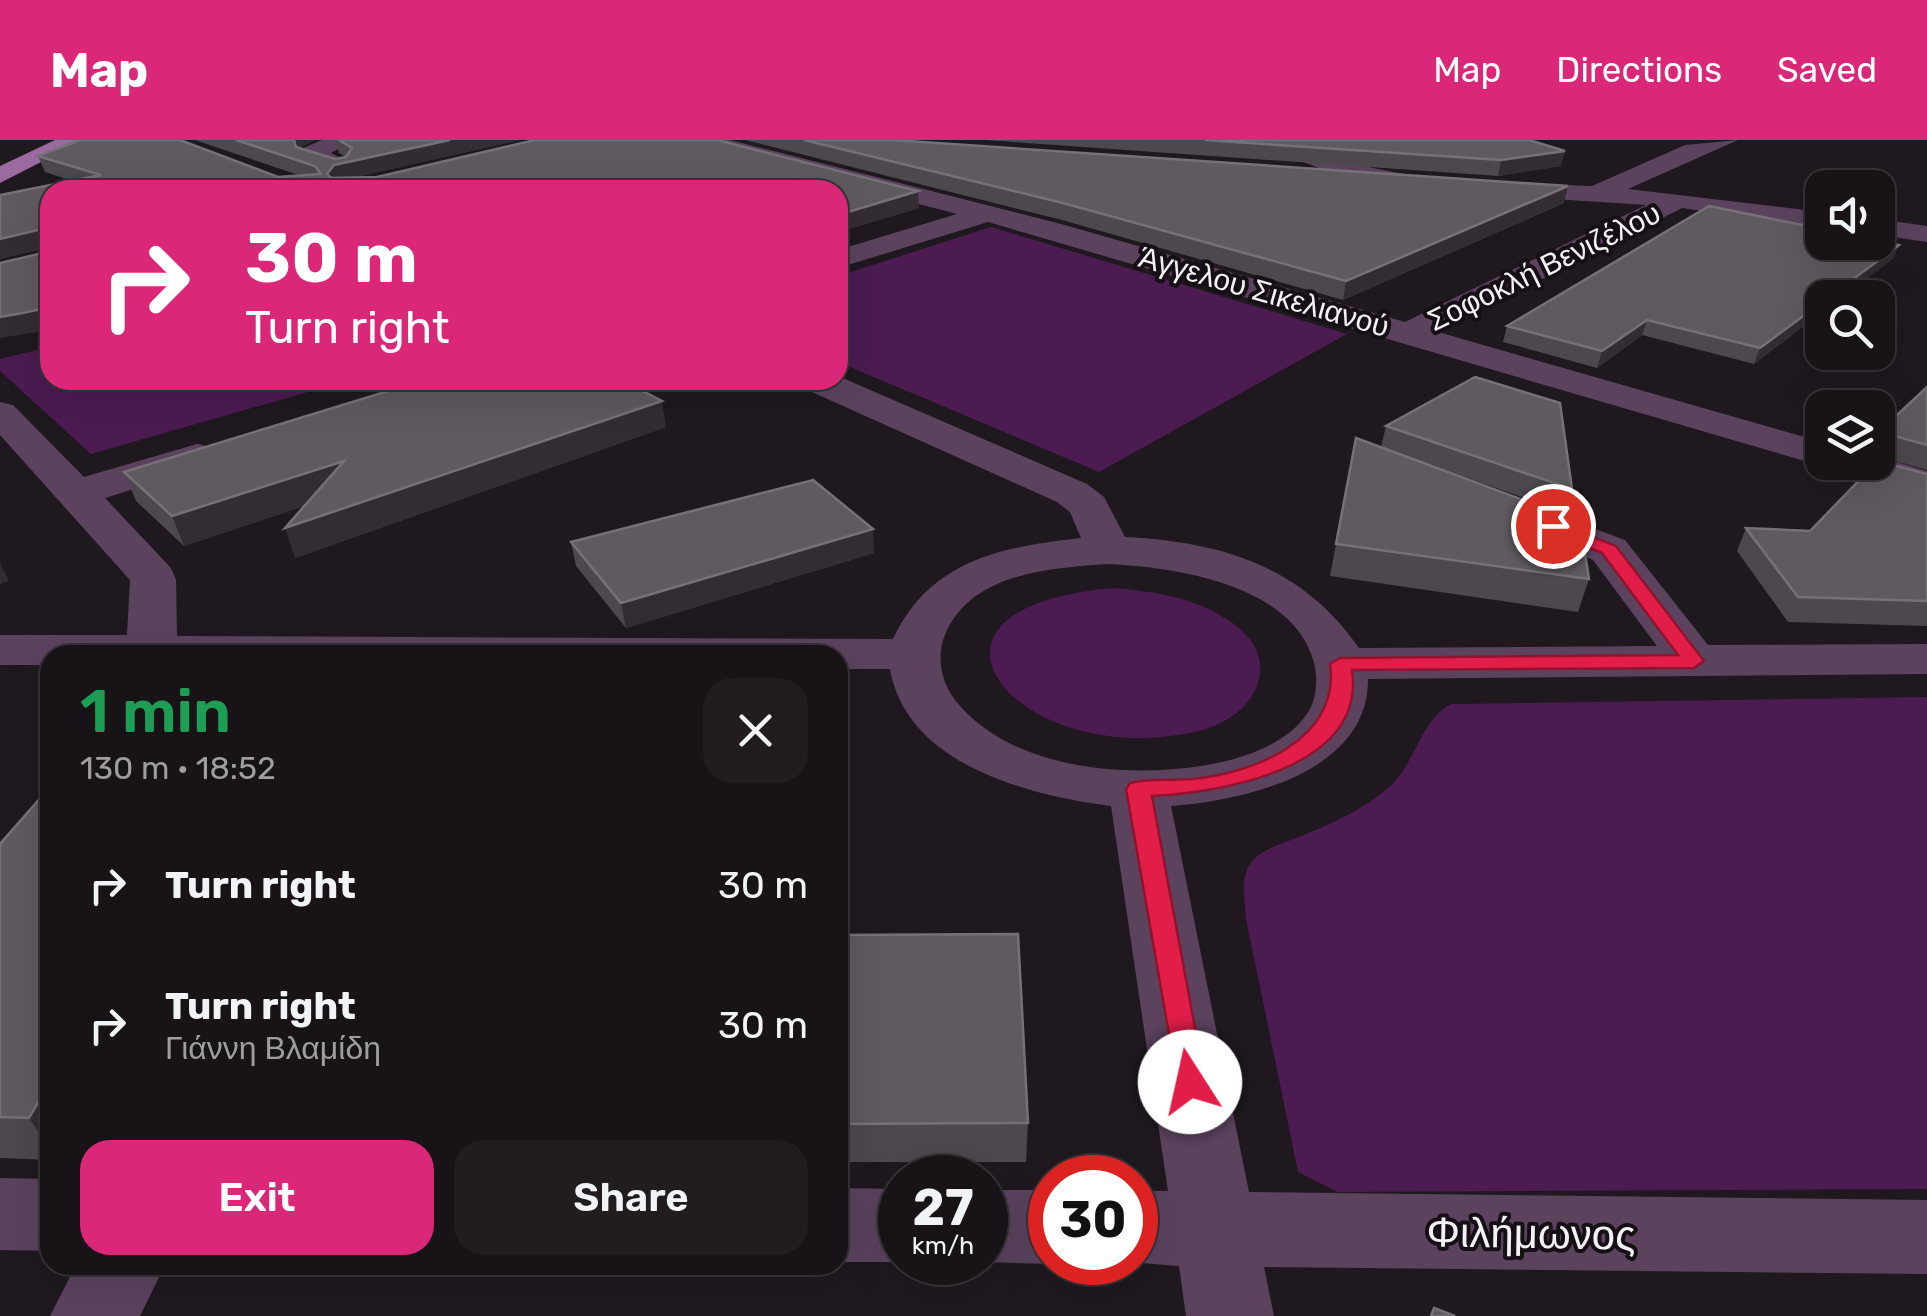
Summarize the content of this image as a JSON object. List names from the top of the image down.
{
  "streets": {
    "street": ["Σοφοκλή Βενιζέλου", "Άγγελου Σικελιανού", "Φιλήμωνος"]
  },
  "crossings": [
    ["Σοφοκλή Βενιζέλου", "Άγγελου Σικελιανού"]
  ],
  "page": {
    "header": "Map",
    "nav": ["Map", "Directions", "Saved"],
    "turn": ["30 m", "Turn right"],
    "heading": ["1 min", "130 m · 18:52"],
    "list": [
      {
        "name": "Turn right",
        "value": "30 m"
      },
      {
        "name": "Turn right",
        "note": "Γιάννη Βλαμίδη",
        "value": "30 m"
      }
    ],
    "buttons": ["Exit", "Share"],
    "speed": "27 km/h",
    "limit": "30"
  }
}
